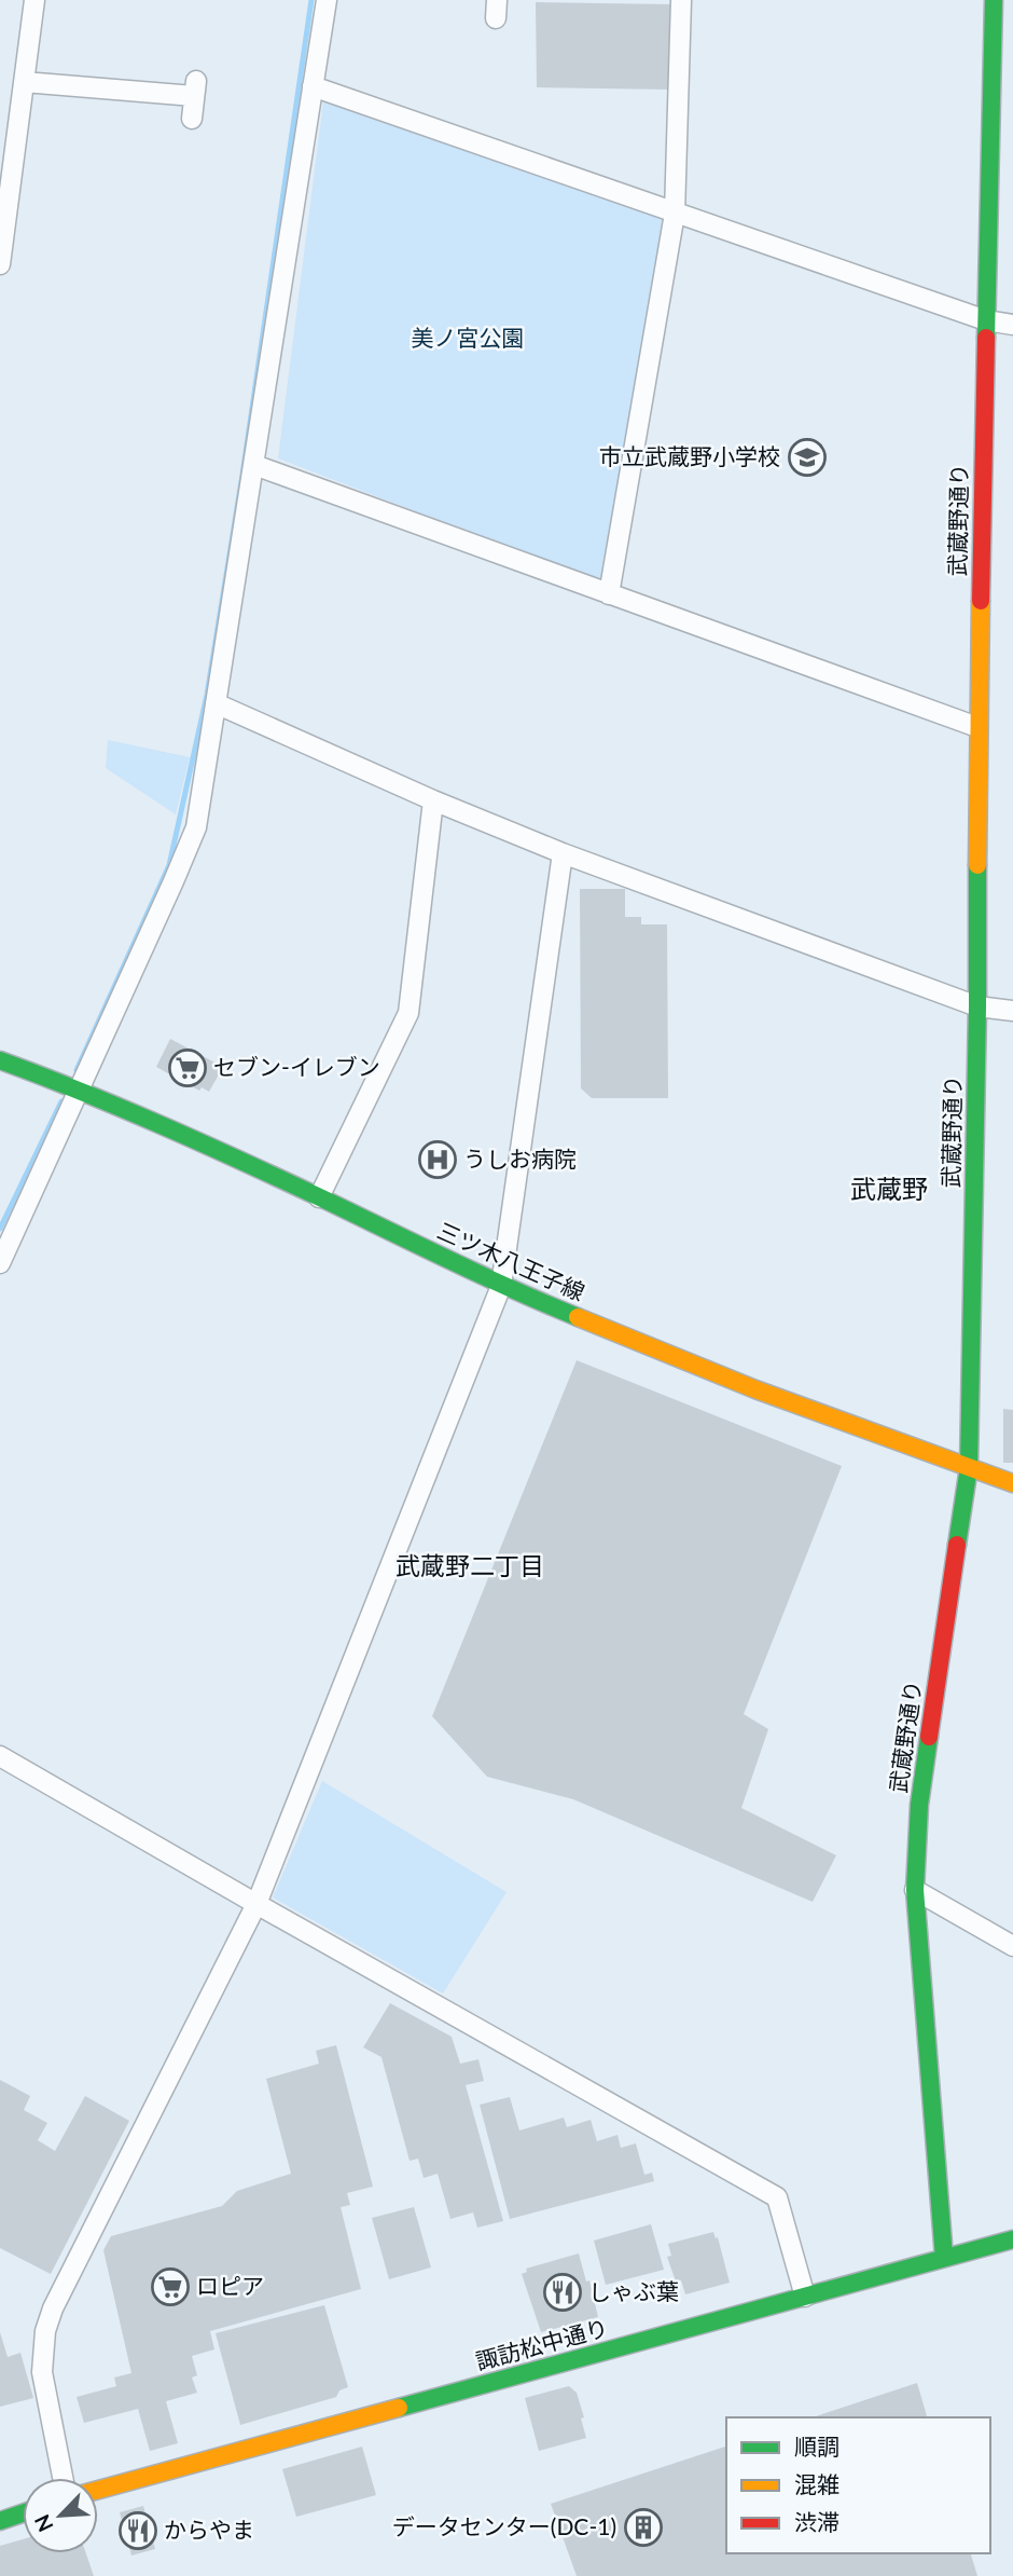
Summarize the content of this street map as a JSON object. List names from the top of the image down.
{
  "streets": {
    "street": ["武蔵野通り", "三ツ木八王子線", "諏訪松中通り"]
  },
  "crossings": [
    ["武蔵野通り", "三ツ木八王子線"],
    ["武蔵野通り", "諏訪松中通り"]
  ],
  "districts": ["武蔵野", "武蔵野二丁目"],
  "parks": ["美ノ宮公園"],
  "places": {
    "school or university": ["市立武蔵野小学校"],
    "supermarket": ["セブン-イレブン", "ロピア"],
    "hospital": ["うしお病院"],
    "restaurant": ["しゃぶ葉", "からやま"],
    "building": ["データセンター(DC-1)"]
  },
  "legend": ["順調", "混雑", "渋滞"],
  "north": "bottom left"
}
